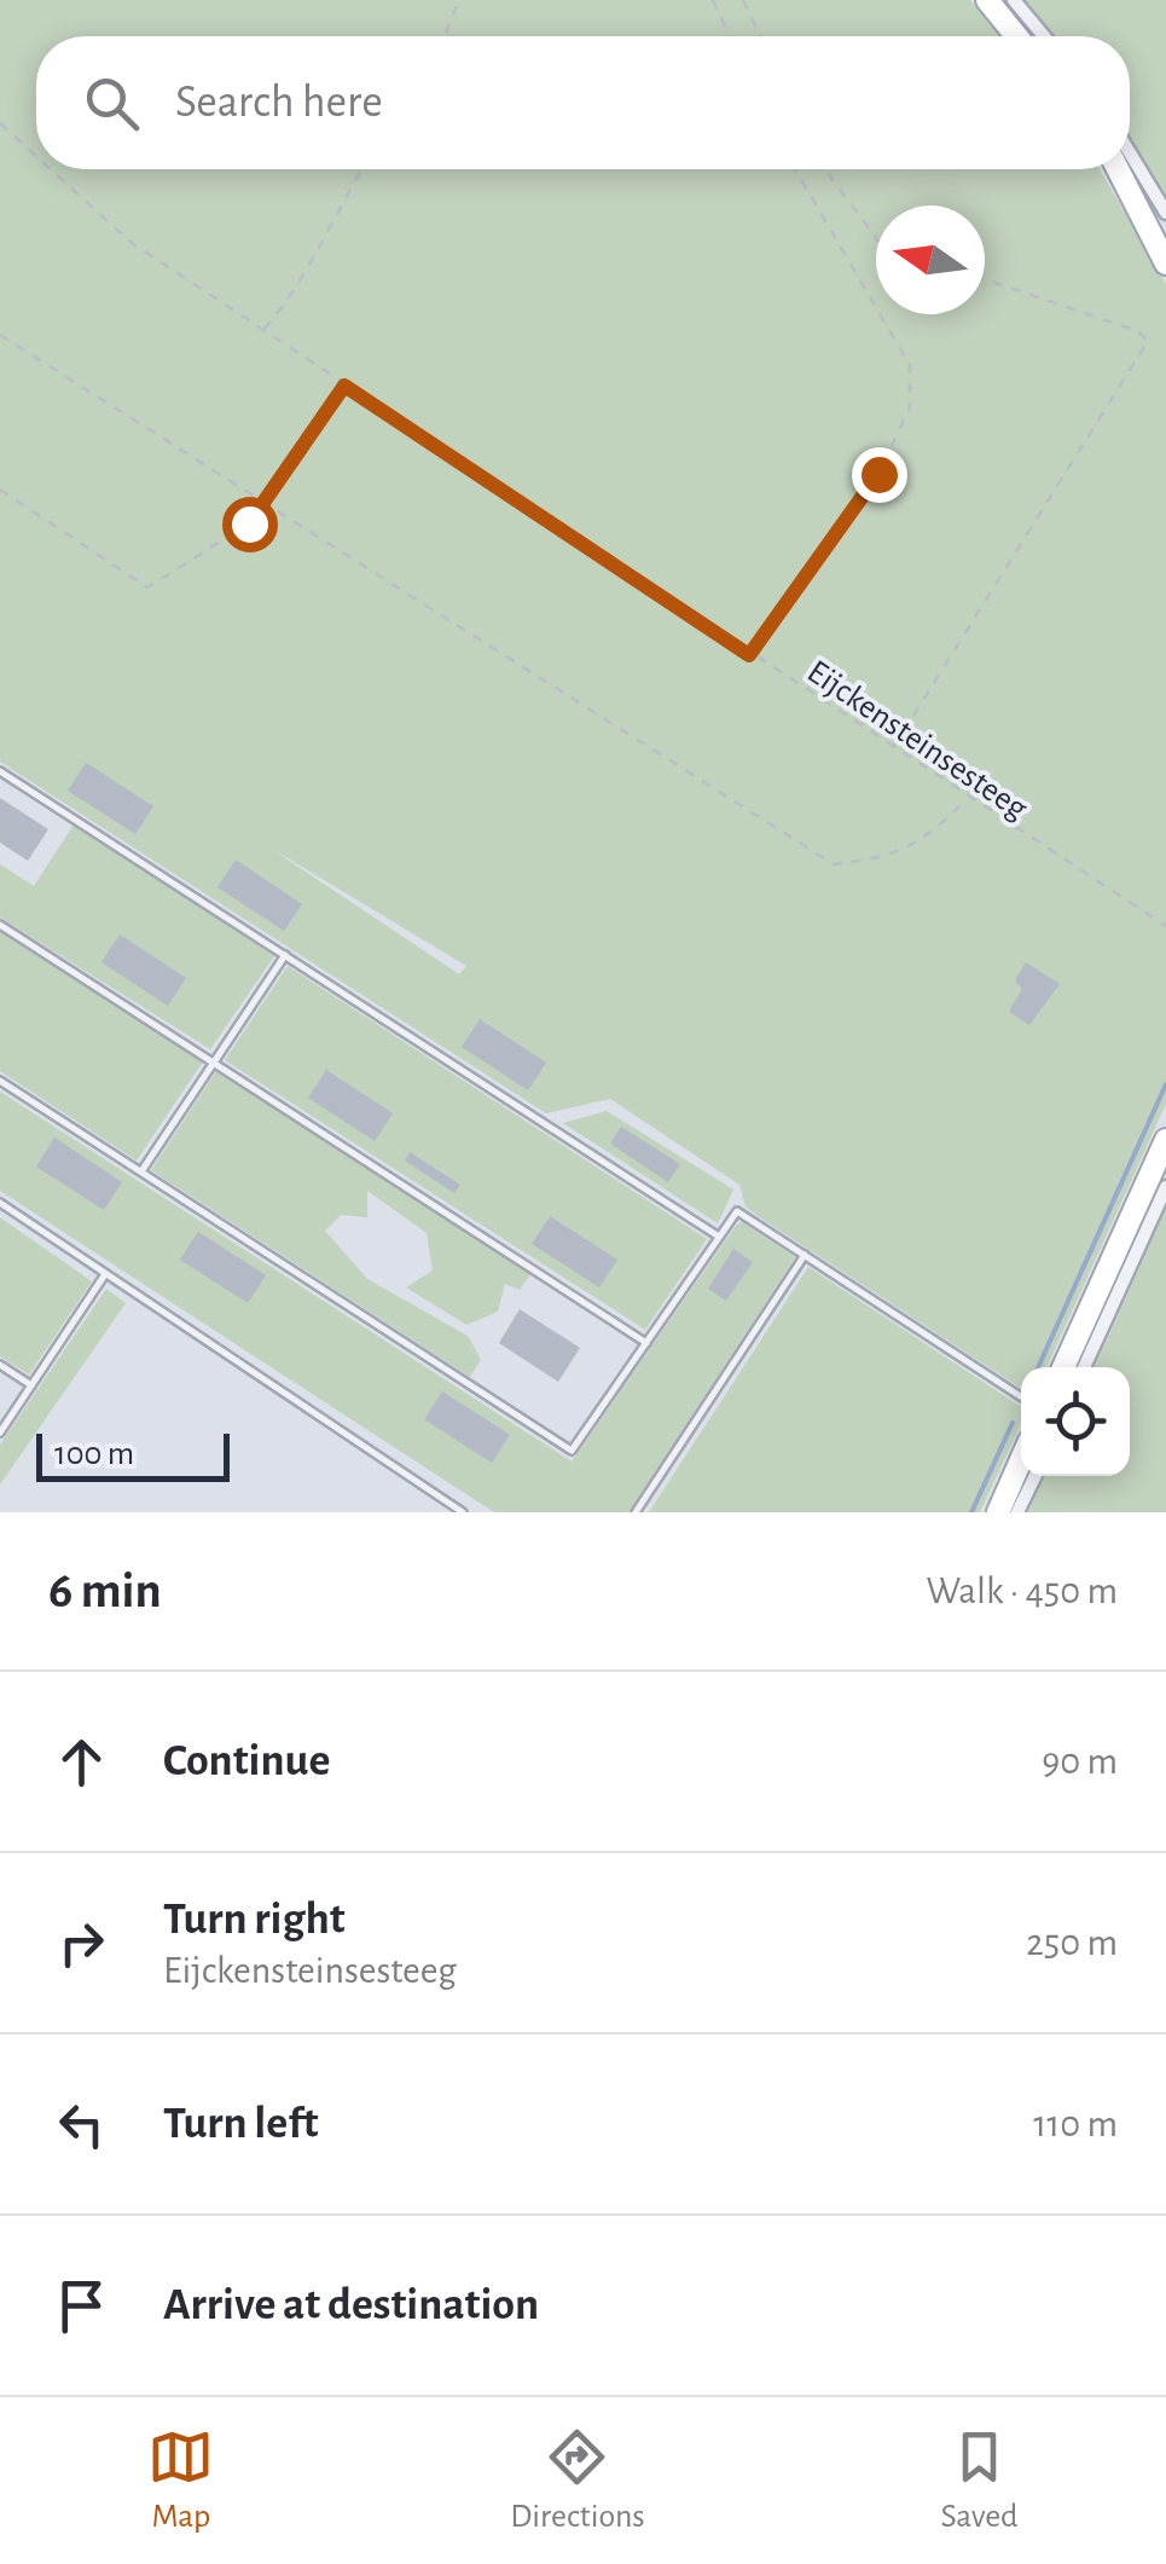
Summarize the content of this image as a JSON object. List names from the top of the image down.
{
  "streets": {
    "path": ["Eijckensteinsesteeg"]
  },
  "scale_bar": "100 m",
  "north": "left",
  "page": {
    "search": "Search here",
    "scale": "100 m",
    "heading": ["6 min", "Walk · 450 m"],
    "list": [
      ["Continue", "90 m"],
      ["Turn right", "Eijckensteinsesteeg", "250 m"],
      ["Turn left", "110 m"],
      "Arrive at destination"
    ],
    "nav": ["Map", "Directions", "Saved"]
  }
}
